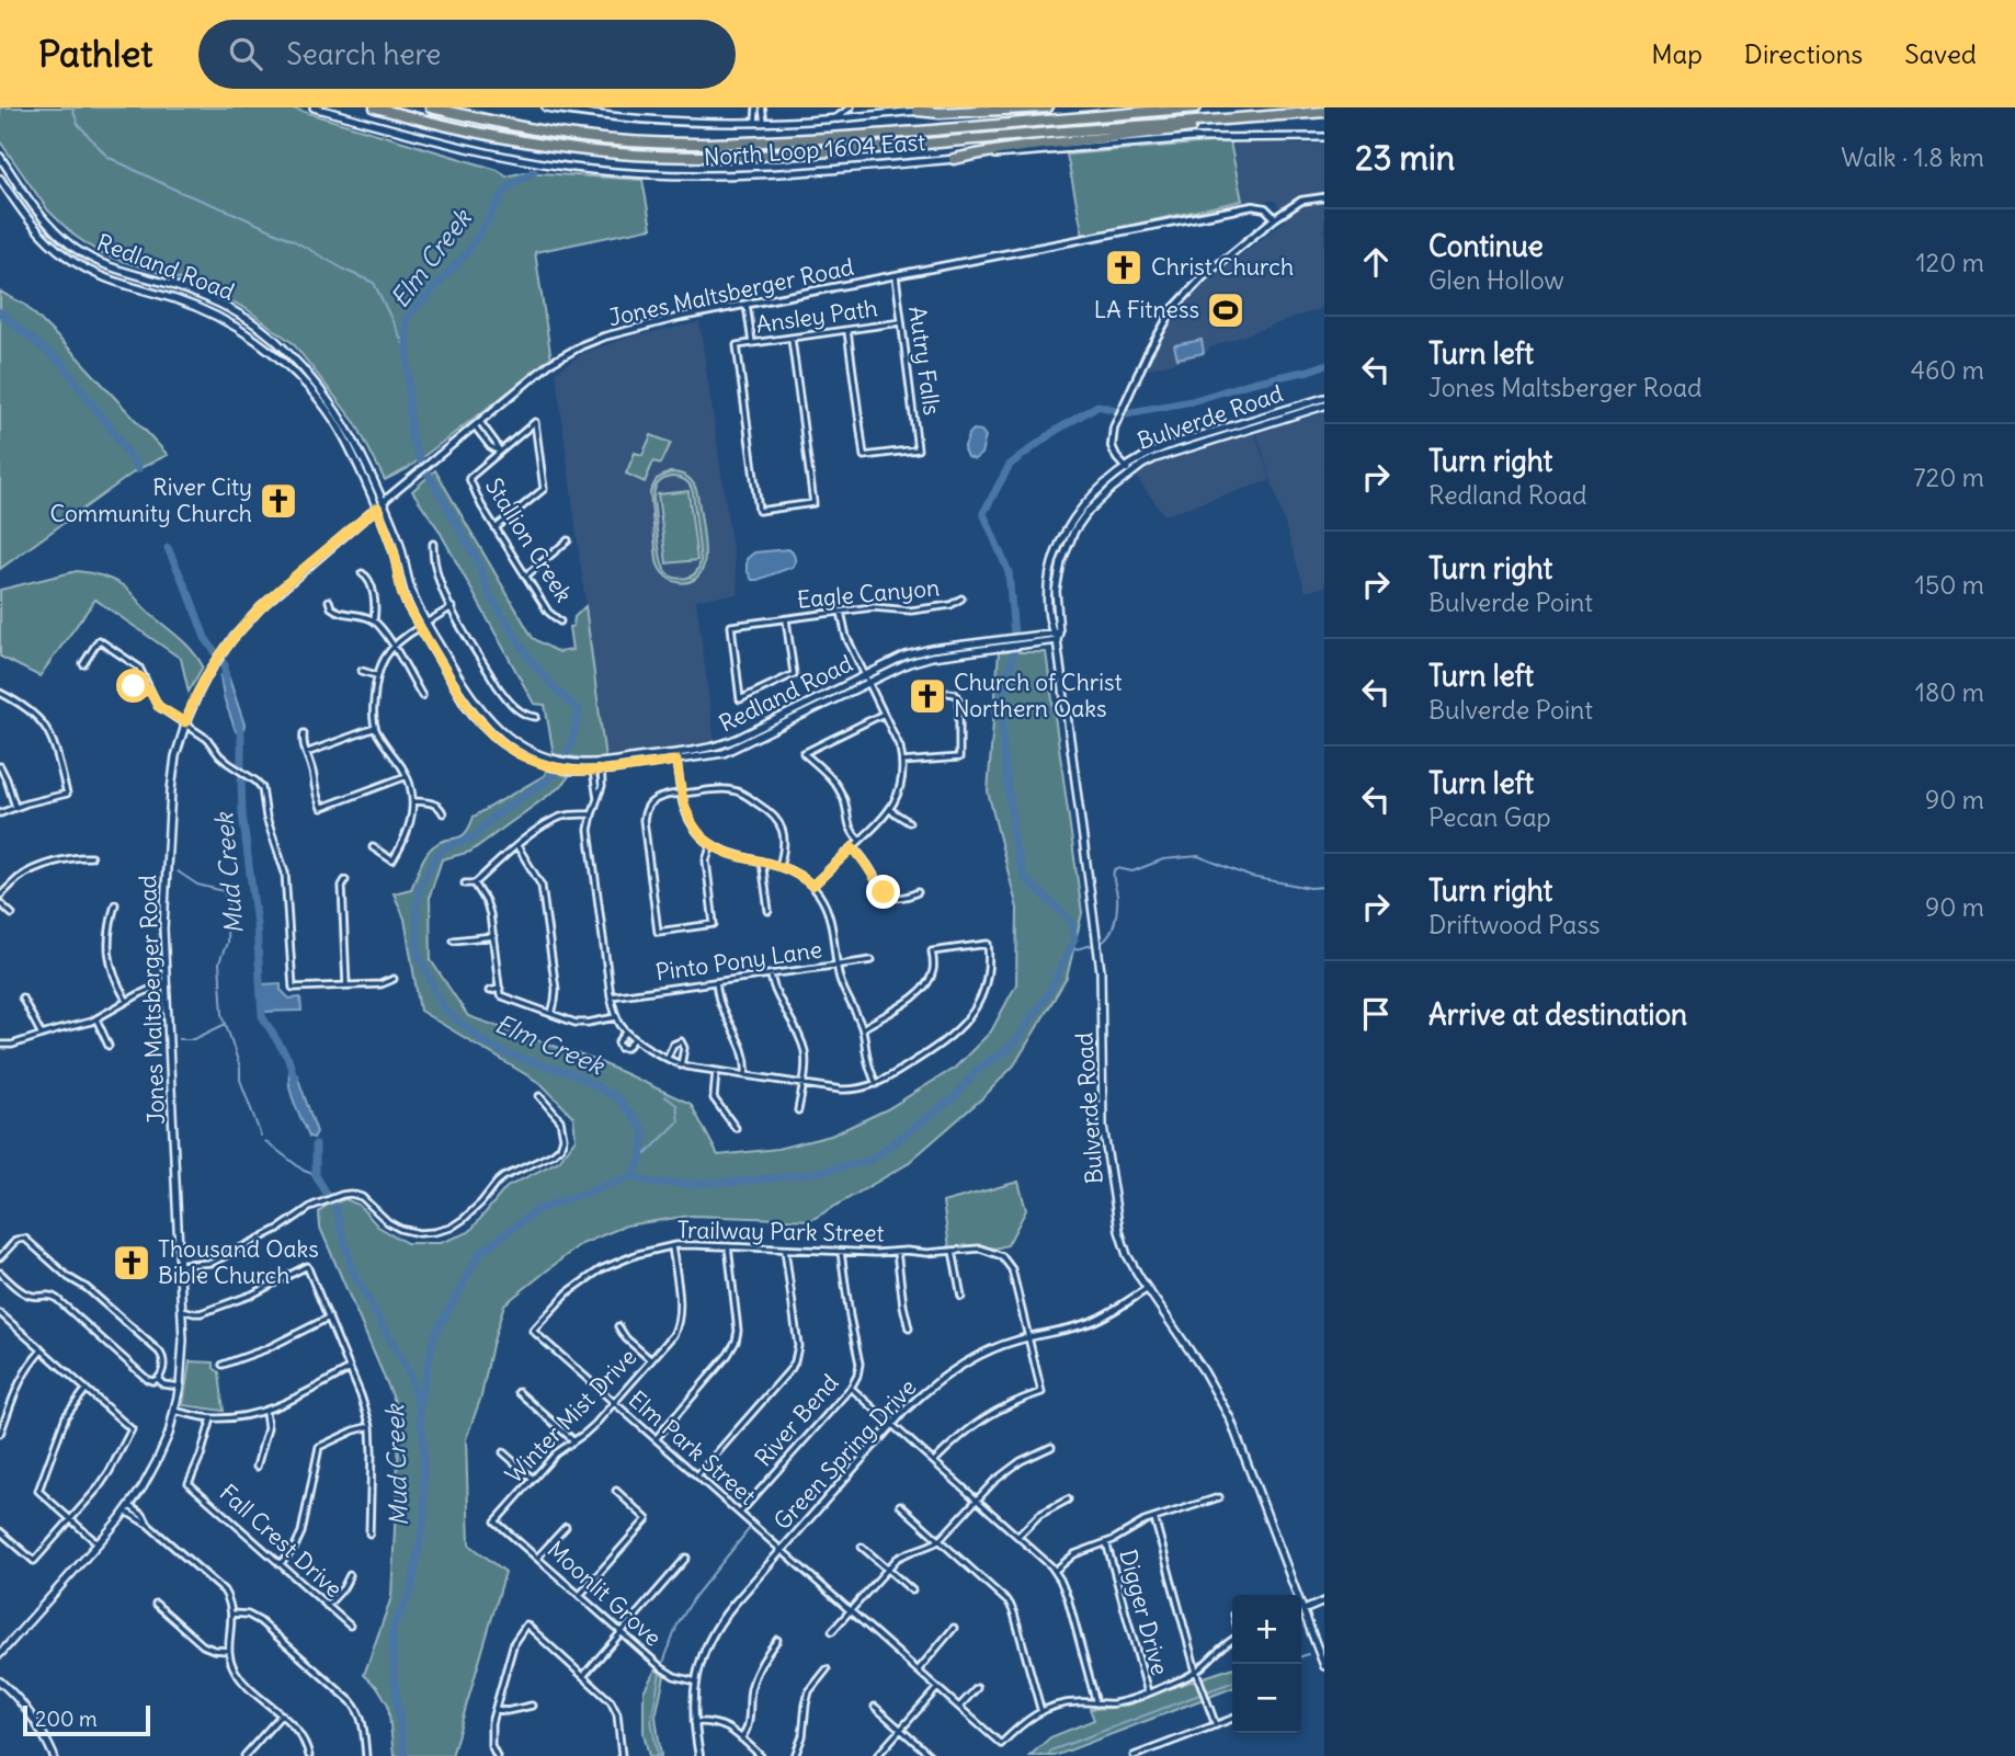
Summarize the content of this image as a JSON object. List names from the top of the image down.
{
  "streets": {
    "main road": [
      "North Loop 1604 East",
      "Redland Road",
      "Jones Maltsberger Road",
      "Bulverde Road"
    ],
    "street": [
      "Ansley Path",
      "Autry Falls",
      "Stallion Creek",
      "Eagle Canyon",
      "Pinto Pony Lane",
      "Trailway Park Street",
      "Winter Mist Drive",
      "River Bend",
      "Elm Park Street",
      "Green Spring Drive",
      "Fall Crest Drive",
      "Moonlit Grove",
      "Digger Drive"
    ]
  },
  "crossings": [
    ["Redland Road", "Jones Maltsberger Road"],
    ["Redland Road", "Bulverde Road"],
    ["Jones Maltsberger Road", "Autry Falls"],
    ["Ansley Path", "Autry Falls"],
    ["Bulverde Road", "Green Spring Drive"],
    ["Trailway Park Street", "Winter Mist Drive"],
    ["Trailway Park Street", "River Bend"],
    ["Trailway Park Street", "Elm Park Street"],
    ["Trailway Park Street", "Green Spring Drive"],
    ["Winter Mist Drive", "Elm Park Street"],
    ["Winter Mist Drive", "Moonlit Grove"],
    ["River Bend", "Elm Park Street"],
    ["Elm Park Street", "Green Spring Drive"],
    ["Green Spring Drive", "Moonlit Grove"]
  ],
  "water": ["Elm Creek", "Mud Creek"],
  "places": {
    "church": [
      "Christ Church",
      "River City Community Church",
      "Church of Christ Northern Oaks",
      "Thousand Oaks Bible Church"
    ],
    "sports": ["LA Fitness"]
  },
  "scale_bar": "200 m",
  "page": {
    "header": "Pathlet",
    "search": "Search here",
    "nav": ["Map", "Directions", "Saved"],
    "heading": ["23 min", "Walk · 1.8 km"],
    "list": [
      ["Continue", "Glen Hollow", "120 m"],
      ["Turn left", "Jones Maltsberger Road", "460 m"],
      ["Turn right", "Redland Road", "720 m"],
      ["Turn right", "Bulverde Point", "150 m"],
      ["Turn left", "Bulverde Point", "180 m"],
      ["Turn left", "Pecan Gap", "90 m"],
      ["Turn right", "Driftwood Pass", "90 m"],
      "Arrive at destination"
    ],
    "map_buttons": ["+", "−"],
    "scale": "200 m"
  }
}
